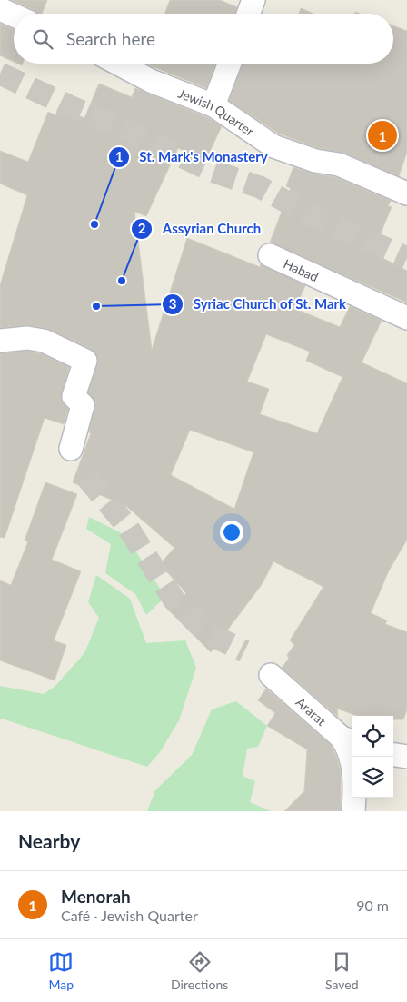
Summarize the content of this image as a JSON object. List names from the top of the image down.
{
  "streets": {
    "street": ["Jewish Quarter", "Habad", "Ararat"]
  },
  "places": ["St. Mark's Monastery", "Assyrian Church", "Syriac Church of St. Mark"],
  "page": {
    "search": "Search here",
    "pins": "1",
    "heading": "Nearby",
    "list": [
      {
        "mark": "1",
        "name": "Menorah",
        "note": "Café · Jewish Quarter",
        "value": "90 m"
      }
    ],
    "nav": ["Map", "Directions", "Saved"]
  }
}
